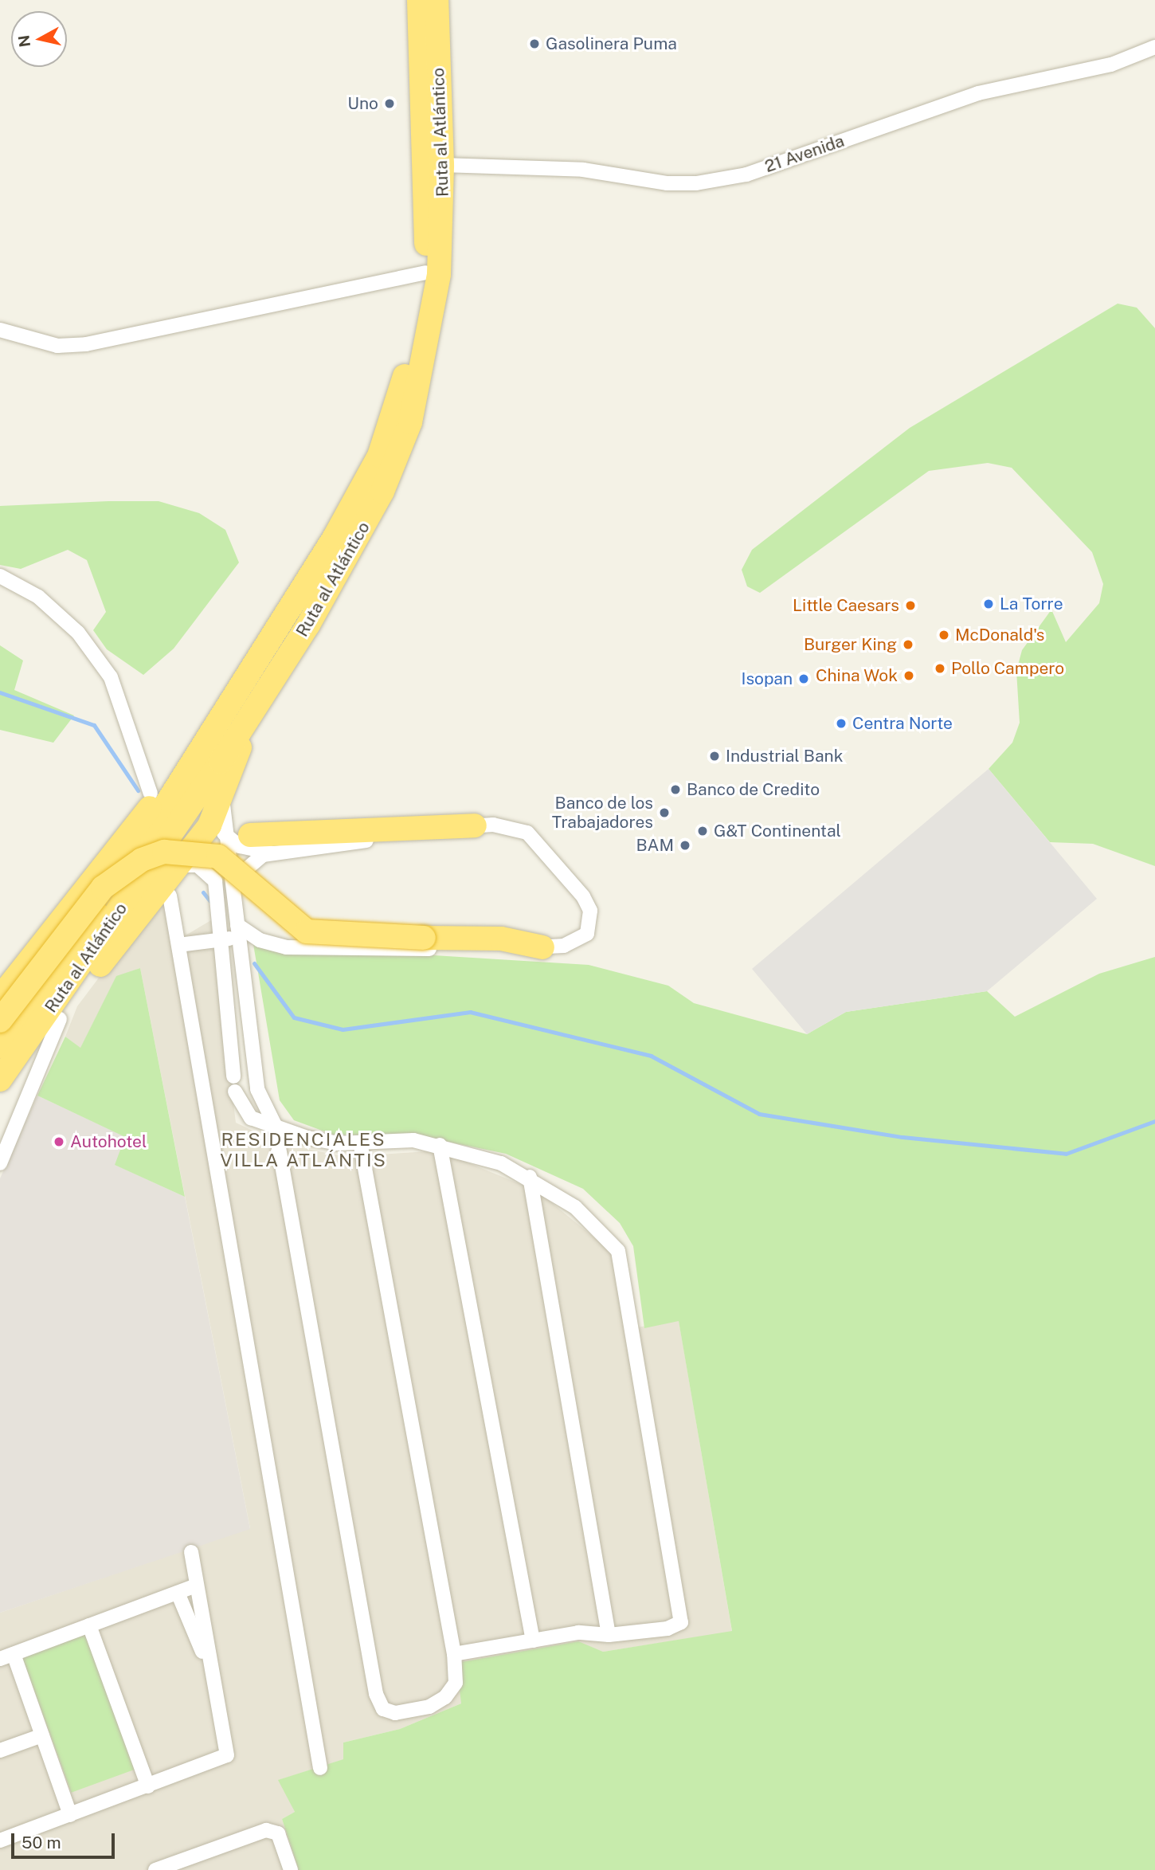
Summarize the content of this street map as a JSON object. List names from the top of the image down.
{
  "streets": {
    "highway": ["Ruta al Atlántico"],
    "street": ["21 Avenida"]
  },
  "crossings": [
    ["Ruta al Atlántico", "21 Avenida"]
  ],
  "districts": ["RESIDENCIALES VILLA ATLÁNTIS"],
  "places": [
    "Gasolinera Puma",
    "Uno",
    "La Torre",
    "Little Caesars",
    "McDonald's",
    "Burger King",
    "Pollo Campero",
    "China Wok",
    "Isopan",
    "Centra Norte",
    "Industrial Bank",
    "Banco de Credito",
    "Banco de los Trabajadores",
    "G&T Continental",
    "BAM",
    "Autohotel"
  ],
  "scale_bar": "50 m",
  "north": "left"
}
